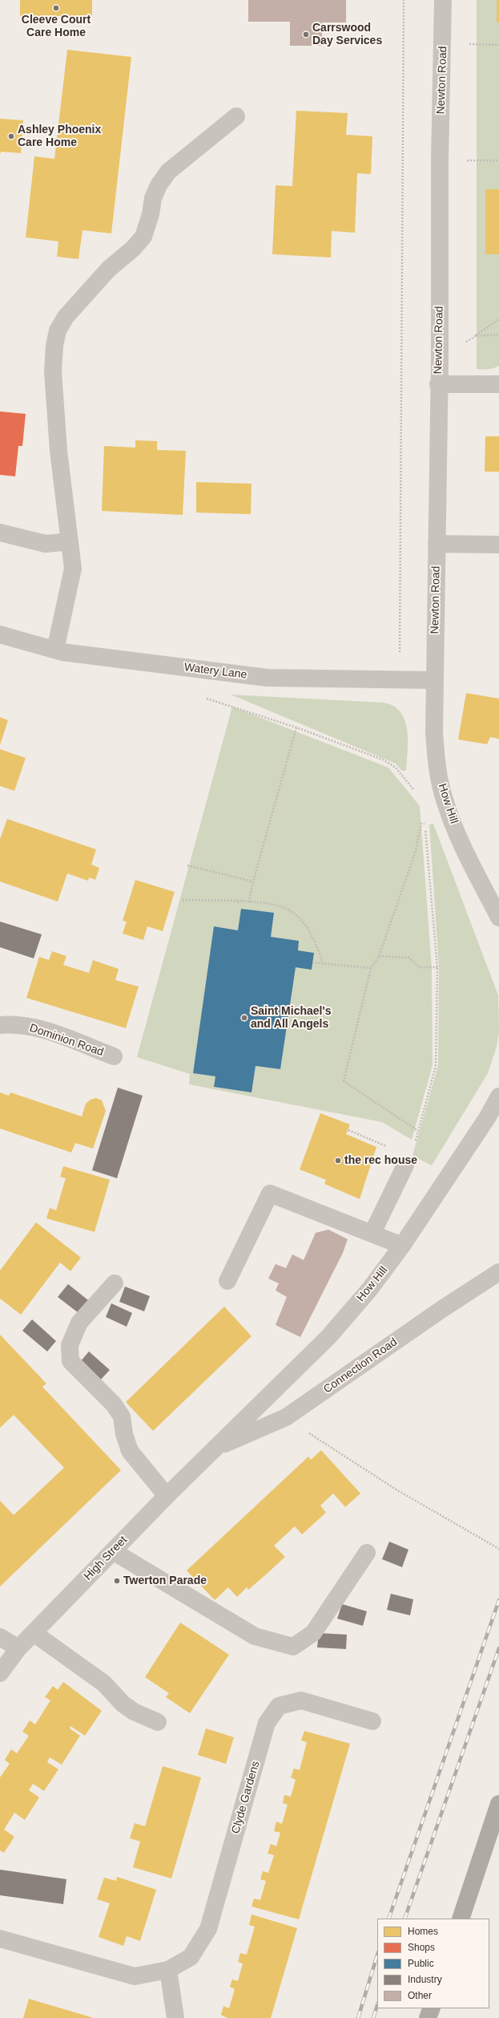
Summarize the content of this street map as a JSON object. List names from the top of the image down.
{
  "streets": {
    "street": [
      "Newton Road",
      "Watery Lane",
      "How Hill",
      "Dominion Road",
      "Connection Road",
      "High Street",
      "Clyde Gardens"
    ]
  },
  "crossings": [
    ["Newton Road", "Watery Lane"],
    ["Newton Road", "How Hill"],
    ["Watery Lane", "How Hill"],
    ["How Hill", "Connection Road"],
    ["How Hill", "High Street"],
    ["Connection Road", "High Street"]
  ],
  "places": [
    "Cleeve Court Care Home",
    "Carrswood Day Services",
    "Ashley Phoenix Care Home",
    "Saint Michael's and All Angels",
    "the rec house",
    "Twerton Parade"
  ],
  "legend": [
    "Homes",
    "Shops",
    "Public",
    "Industry",
    "Other"
  ]
}
